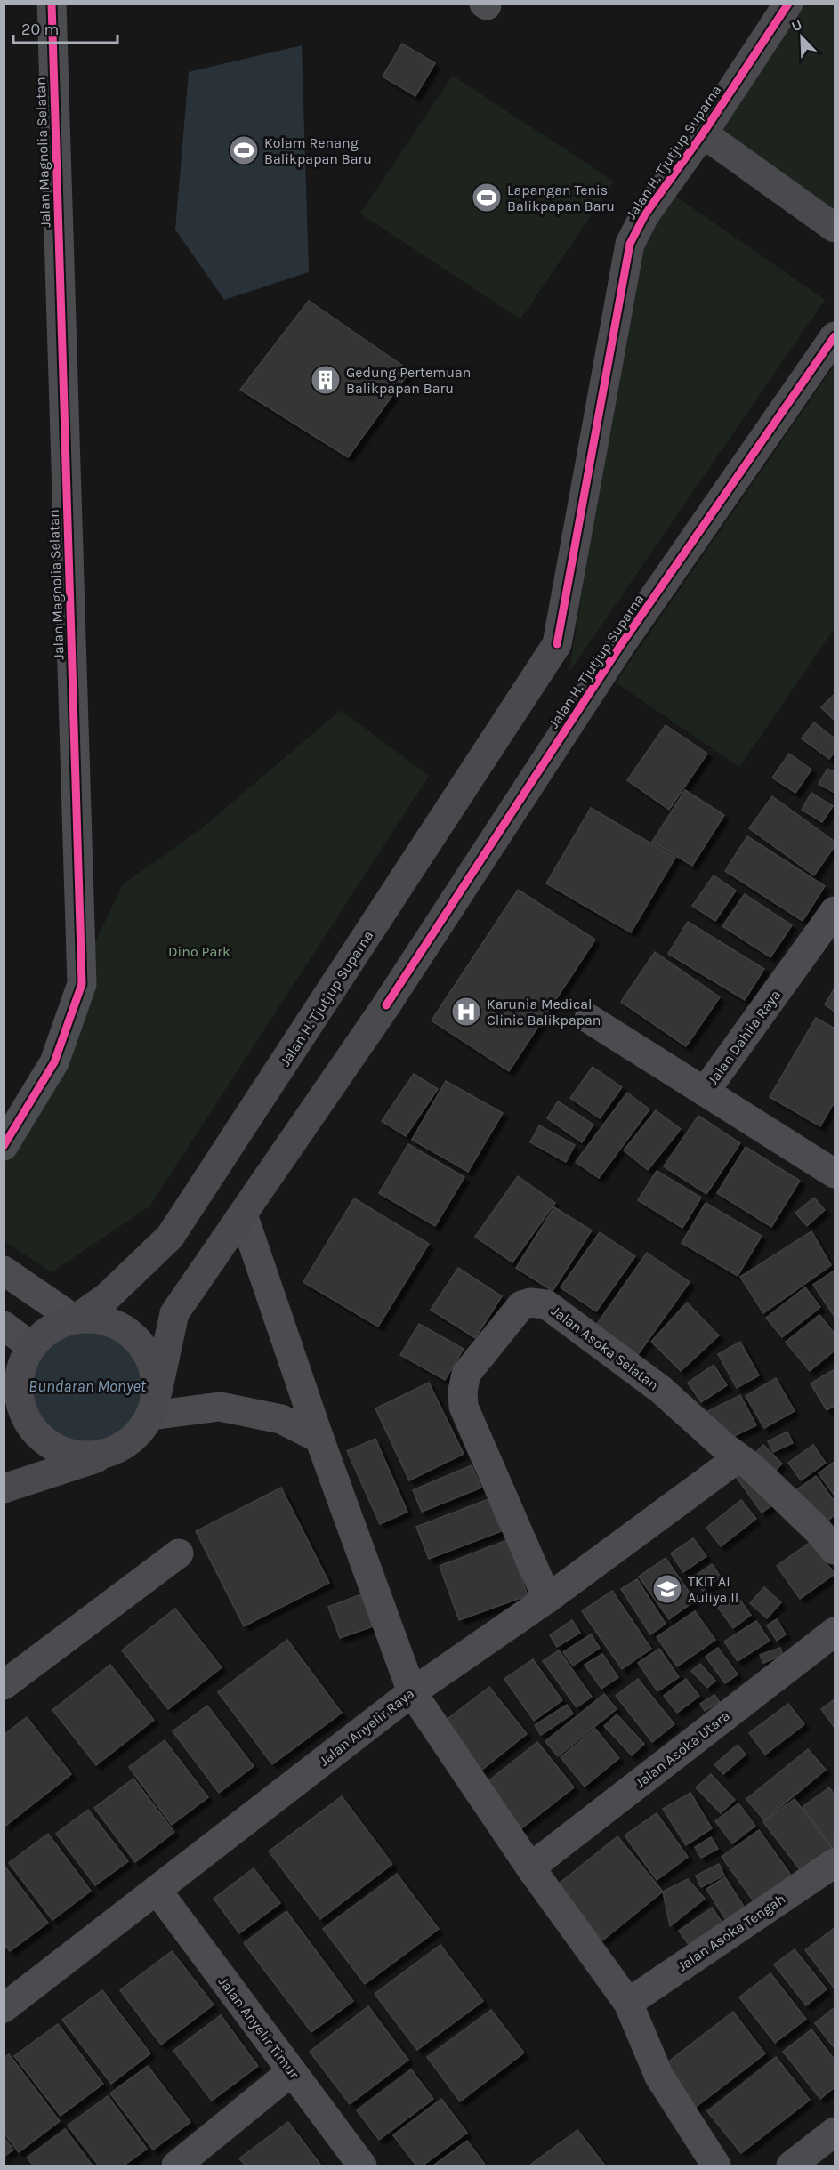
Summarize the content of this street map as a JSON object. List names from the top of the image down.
{
  "streets": {
    "main road": ["Jalan H. Tjutjup Suparna"],
    "street": [
      "Jalan Magnolia Selatan",
      "Jalan Dahlia Raya",
      "Jalan Asoka Selatan",
      "Jalan Anyelir Raya",
      "Jalan Asoka Utara",
      "Jalan Asoka Tengah",
      "Jalan Anyelir Timur"
    ]
  },
  "crossings": [
    ["Jalan Asoka Selatan", "Jalan Anyelir Raya"],
    ["Jalan Anyelir Raya", "Jalan Anyelir Timur"]
  ],
  "water": ["Bundaran Monyet"],
  "parks": ["Dino Park"],
  "places": {
    "sports": ["Kolam Renang Balikpapan Baru", "Lapangan Tenis Balikpapan Baru"],
    "building": ["Gedung Pertemuan Balikpapan Baru"],
    "hospital": ["Karunia Medical Clinic Balikpapan"],
    "school or university": ["TKIT Al Auliya II"]
  },
  "scale_bar": "20 m",
  "north": "top left"
}
